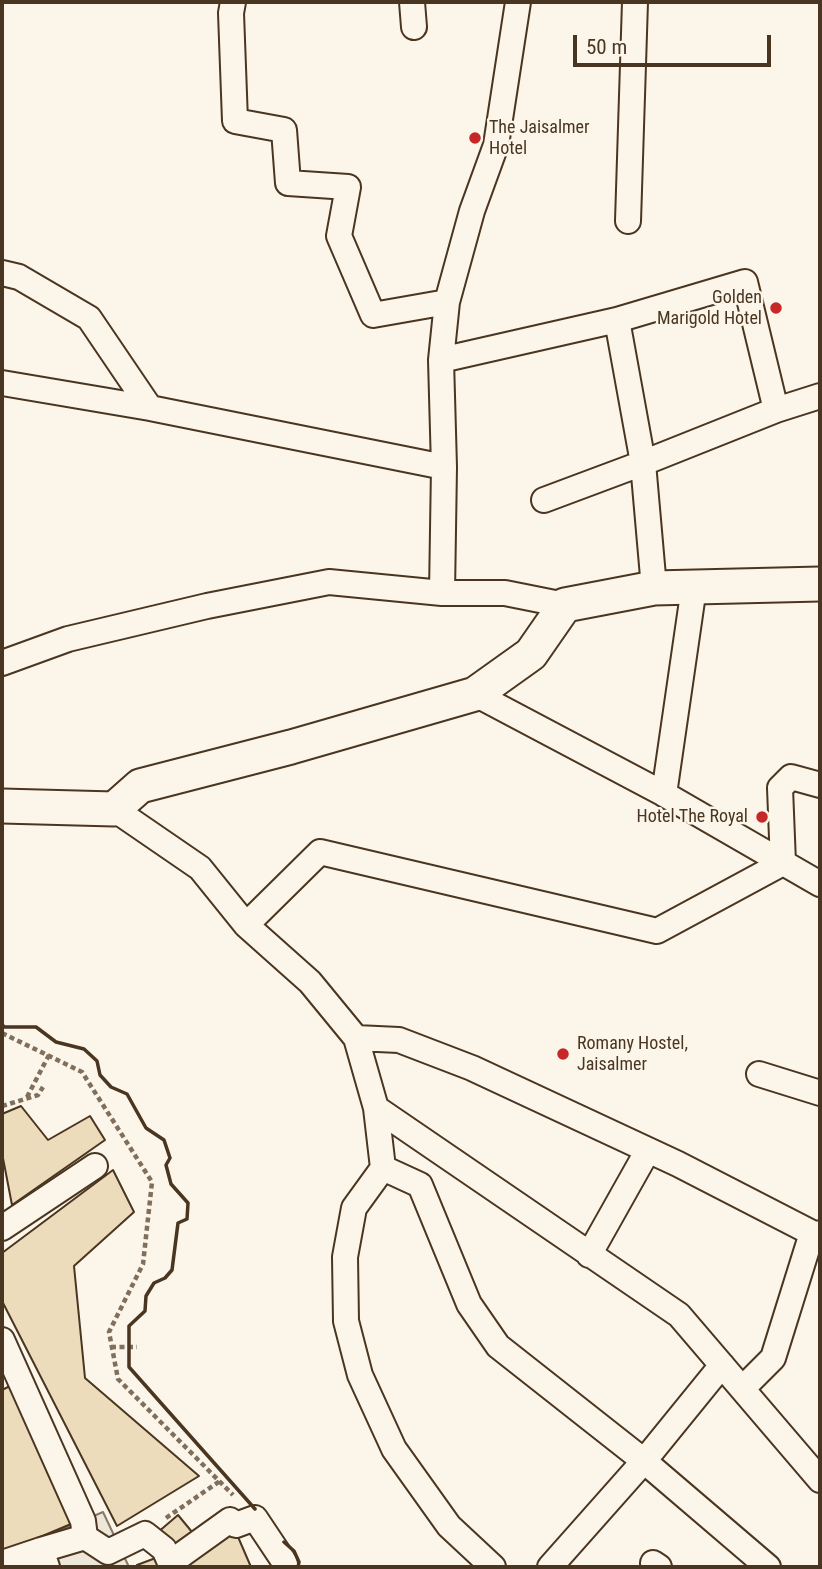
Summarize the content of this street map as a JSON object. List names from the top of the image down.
{
  "places": [
    "The Jaisalmer Hotel",
    "Golden Marigold Hotel",
    "Hotel The Royal",
    "Romany Hostel, Jaisalmer"
  ],
  "scale_bar": "50 m"
}
